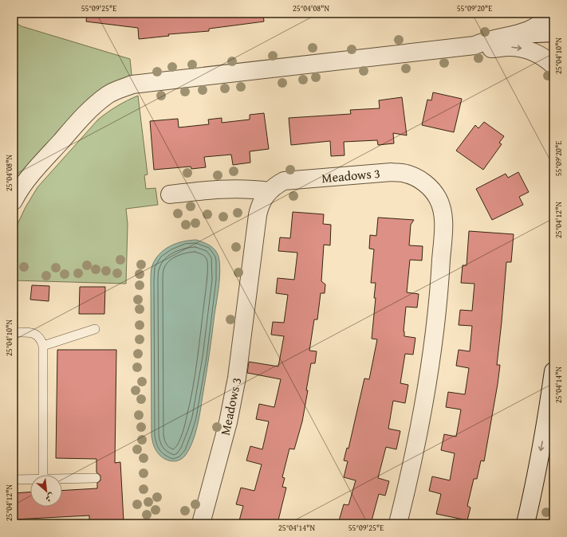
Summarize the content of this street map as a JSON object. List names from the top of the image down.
{
  "streets": {
    "street": ["Meadows 3"]
  },
  "north": "bottom right",
  "coordinates": [
    "55°09'25\"E",
    "25°04'08\"N",
    "55°09'20\"E",
    "25°04'10\"N",
    "25°04'12\"N",
    "25°04'14\"N"
  ]
}
